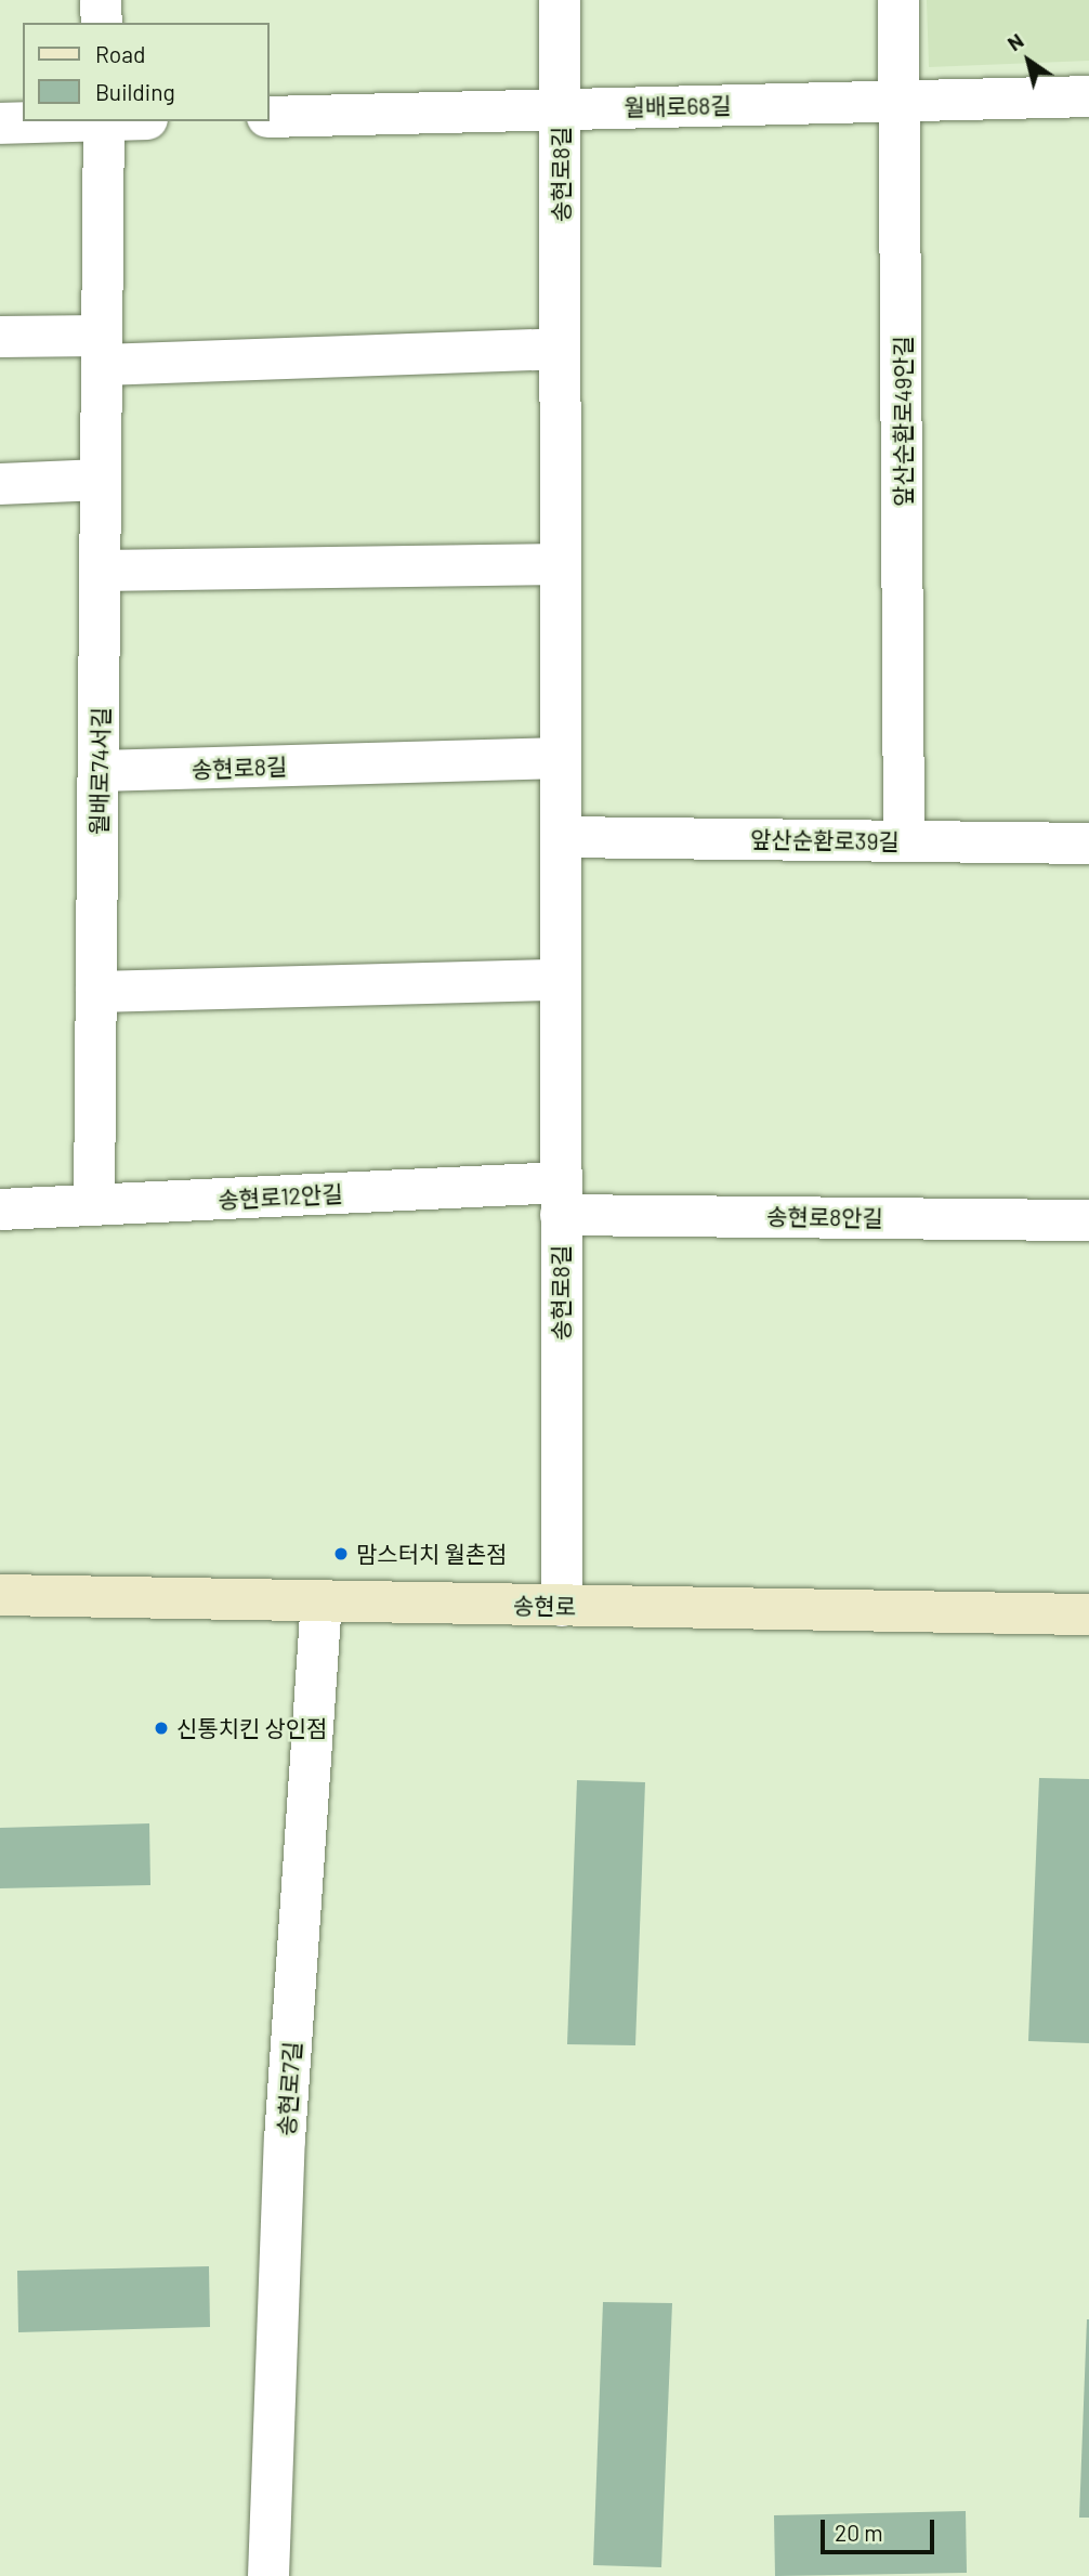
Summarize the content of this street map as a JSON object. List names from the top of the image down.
{
  "streets": {
    "main road": ["송현로"],
    "street": [
      "월배로68길",
      "송현로8길",
      "앞산순환로49안길",
      "월배로74서길",
      "앞산순환로39길",
      "송현로12안길",
      "송현로8안길",
      "송현로7길"
    ]
  },
  "crossings": [
    ["월배로68길", "송현로8길"],
    ["월배로68길", "앞산순환로49안길"],
    ["송현로8길", "월배로74서길"],
    ["송현로8길", "앞산순환로39길"],
    ["송현로8길", "송현로12안길"],
    ["송현로8길", "송현로8안길"],
    ["송현로8길", "송현로"],
    ["앞산순환로49안길", "앞산순환로39길"],
    ["월배로74서길", "송현로12안길"],
    ["송현로12안길", "송현로8안길"],
    ["송현로", "송현로7길"]
  ],
  "places": ["맘스터치 월촌점", "신통치킨 상인점"],
  "legend": ["Road", "Building"],
  "scale_bar": "20 m",
  "north": "top left"
}
